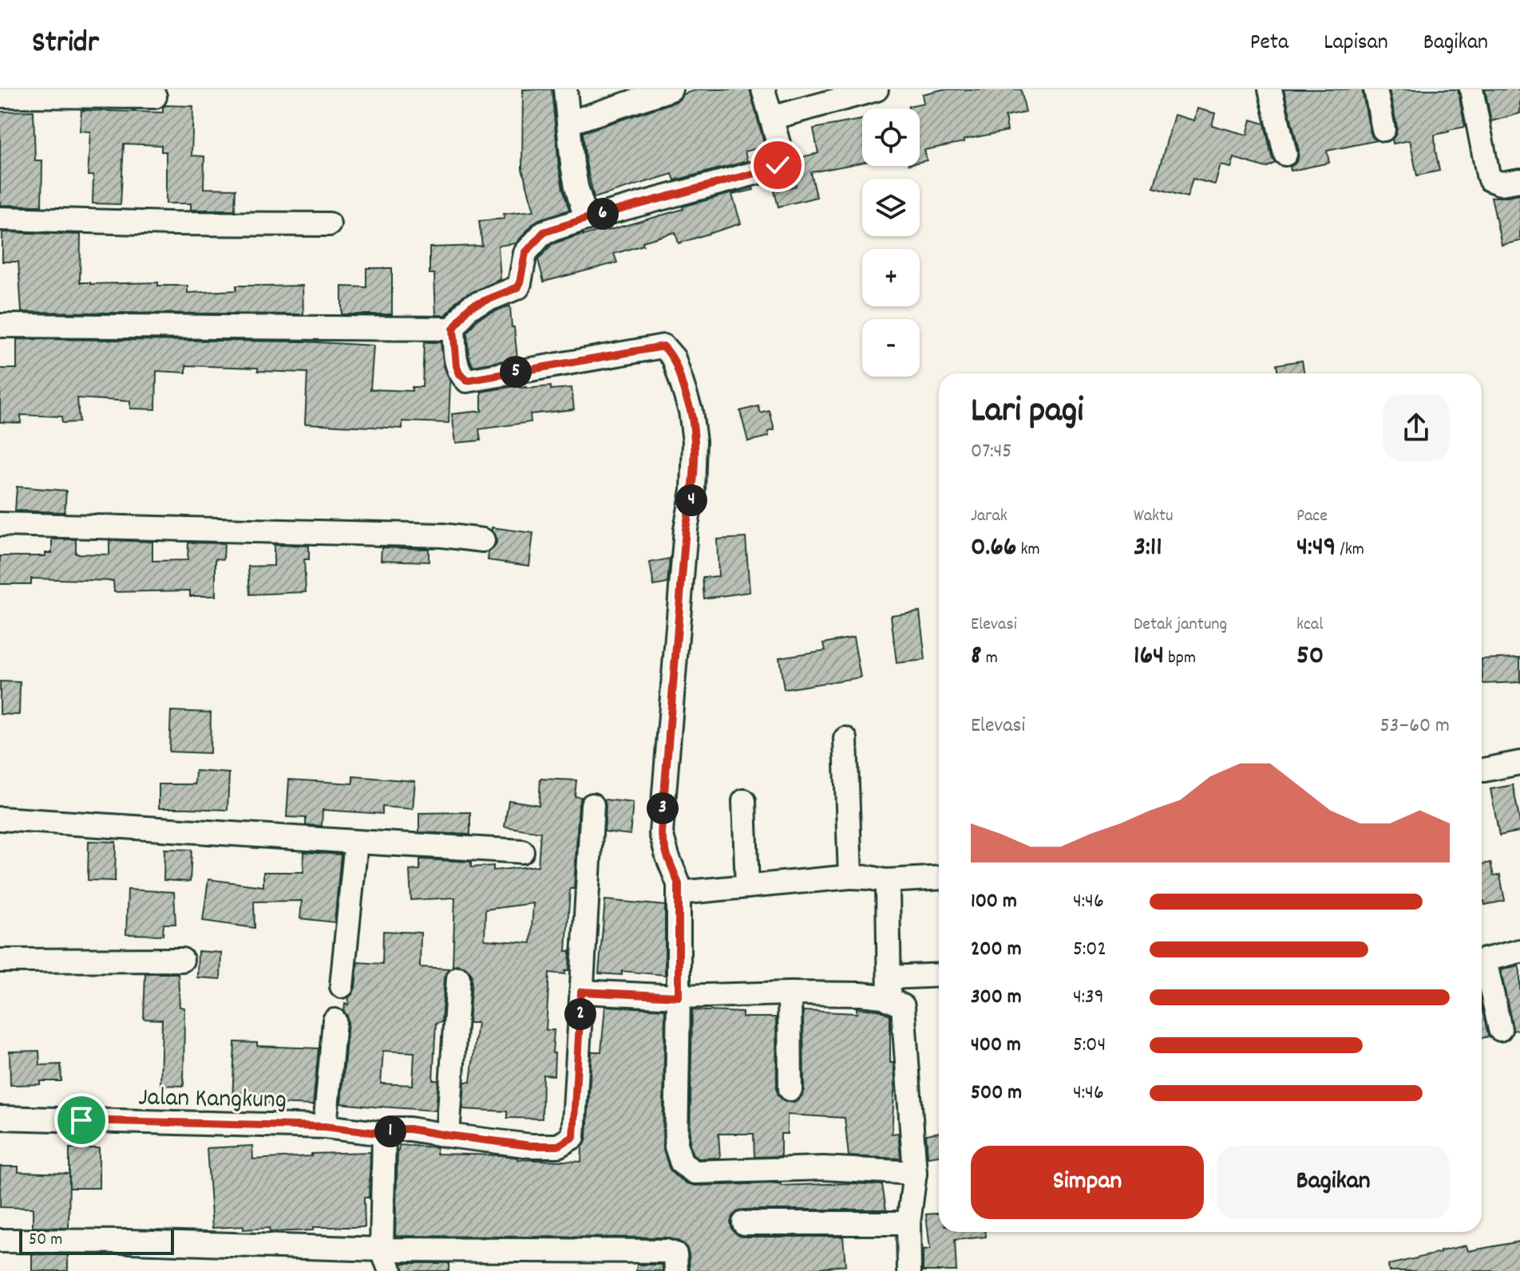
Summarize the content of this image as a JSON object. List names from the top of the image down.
{
  "streets": {
    "street": ["Jalan Kangkung"]
  },
  "scale_bar": "50 m",
  "page": {
    "header": "Stridr",
    "nav": ["Peta", "Lapisan", "Bagikan"],
    "map_buttons": ["+", "−"],
    "pins": [
      "6",
      "5",
      "4",
      "3",
      "2",
      "1"
    ],
    "heading": ["Lari pagi", "07:45"],
    "stats": [
      ["Jarak", "0.66 km"],
      ["Waktu", "3:11"],
      ["Pace", "4:49 /km"],
      ["Elevasi", "8 m"],
      ["Detak jantung", "164 bpm"],
      ["kcal", "50"]
    ],
    "chart": ["Elevasi", "53–60 m"],
    "list": [
      {
        "name": "100 m",
        "note": "4:46"
      },
      {
        "name": "200 m",
        "note": "5:02"
      },
      {
        "name": "300 m",
        "note": "4:39"
      },
      {
        "name": "400 m",
        "note": "5:04"
      },
      {
        "name": "500 m",
        "note": "4:46"
      }
    ],
    "buttons": ["Simpan", "Bagikan"],
    "scale": "50 m"
  }
}
